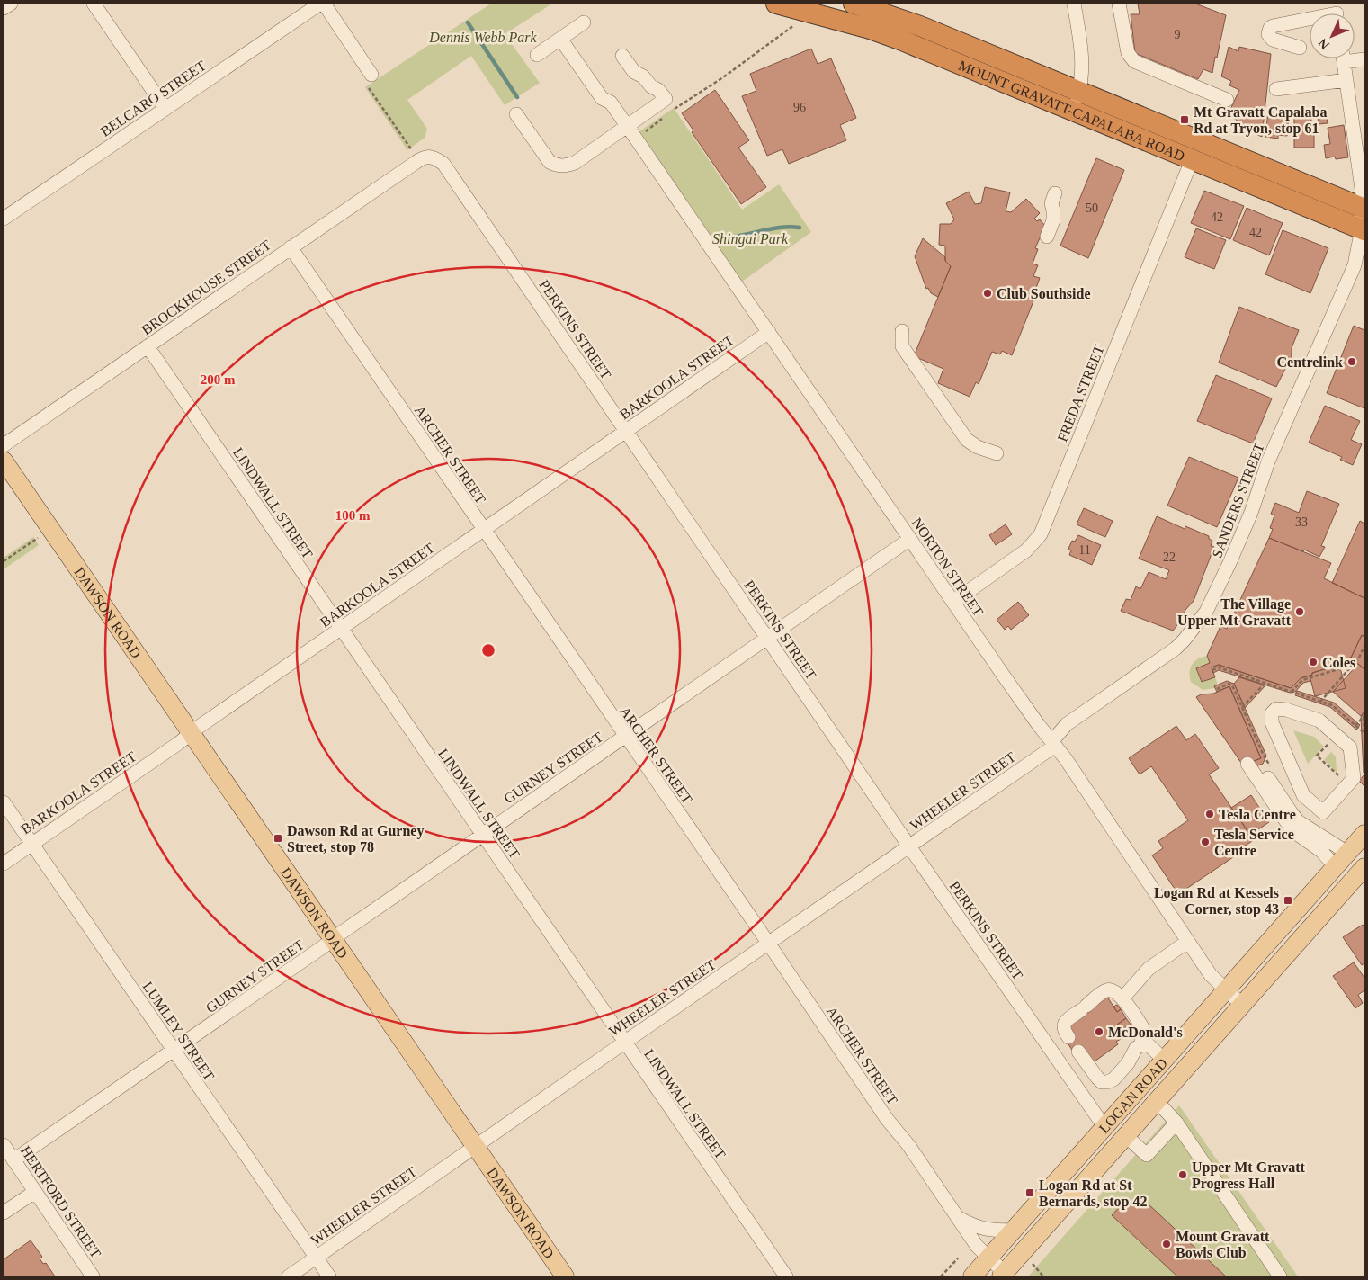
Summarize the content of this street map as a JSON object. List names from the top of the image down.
{
  "streets": {
    "highway": ["MOUNT GRAVATT-CAPALABA ROAD"],
    "main road": ["DAWSON ROAD", "LOGAN ROAD"],
    "street": [
      "BELCARO STREET",
      "BROCKHOUSE STREET",
      "PERKINS STREET",
      "BARKOOLA STREET",
      "FREDA STREET",
      "ARCHER STREET",
      "SANDERS STREET",
      "LINDWALL STREET",
      "NORTON STREET",
      "GURNEY STREET",
      "WHEELER STREET",
      "LUMLEY STREET",
      "HERTFORD STREET"
    ]
  },
  "crossings": [
    ["MOUNT GRAVATT-CAPALABA ROAD", "FREDA STREET"],
    ["MOUNT GRAVATT-CAPALABA ROAD", "SANDERS STREET"],
    ["BROCKHOUSE STREET", "PERKINS STREET"],
    ["BROCKHOUSE STREET", "ARCHER STREET"],
    ["BROCKHOUSE STREET", "LINDWALL STREET"],
    ["PERKINS STREET", "BARKOOLA STREET"],
    ["PERKINS STREET", "GURNEY STREET"],
    ["PERKINS STREET", "WHEELER STREET"],
    ["PERKINS STREET", "LOGAN ROAD"],
    ["BARKOOLA STREET", "ARCHER STREET"],
    ["BARKOOLA STREET", "LINDWALL STREET"],
    ["BARKOOLA STREET", "NORTON STREET"],
    ["BARKOOLA STREET", "DAWSON ROAD"],
    ["BARKOOLA STREET", "LUMLEY STREET"],
    ["FREDA STREET", "NORTON STREET"],
    ["ARCHER STREET", "GURNEY STREET"],
    ["ARCHER STREET", "WHEELER STREET"],
    ["ARCHER STREET", "LOGAN ROAD"],
    ["SANDERS STREET", "NORTON STREET"],
    ["SANDERS STREET", "WHEELER STREET"],
    ["LINDWALL STREET", "GURNEY STREET"],
    ["LINDWALL STREET", "WHEELER STREET"],
    ["NORTON STREET", "GURNEY STREET"],
    ["NORTON STREET", "WHEELER STREET"],
    ["NORTON STREET", "LOGAN ROAD"],
    ["DAWSON ROAD", "GURNEY STREET"],
    ["DAWSON ROAD", "WHEELER STREET"],
    ["GURNEY STREET", "LUMLEY STREET"],
    ["GURNEY STREET", "HERTFORD STREET"],
    ["WHEELER STREET", "LUMLEY STREET"]
  ],
  "parks": ["Dennis Webb Park", "Shingai Park"],
  "places": {
    "transit": [
      "Mt Gravatt Capalaba Rd at Tryon, stop 61",
      "Dawson Rd at Gurney Street, stop 78",
      "Logan Rd at Kessels Corner, stop 43",
      "Logan Rd at St Bernards, stop 42"
    ],
    "other": [
      "Club Southside",
      "Centrelink",
      "The Village Upper Mt Gravatt",
      "Coles",
      "Tesla Centre",
      "Tesla Service Centre",
      "McDonald's",
      "Upper Mt Gravatt Progress Hall",
      "Mount Gravatt Bowls Club"
    ]
  },
  "house_numbers": [
    "9",
    "96",
    "50",
    "42",
    "42",
    "33",
    "11",
    "22"
  ],
  "north": "bottom left",
  "rings": ["200 m", "100 m"]
}
